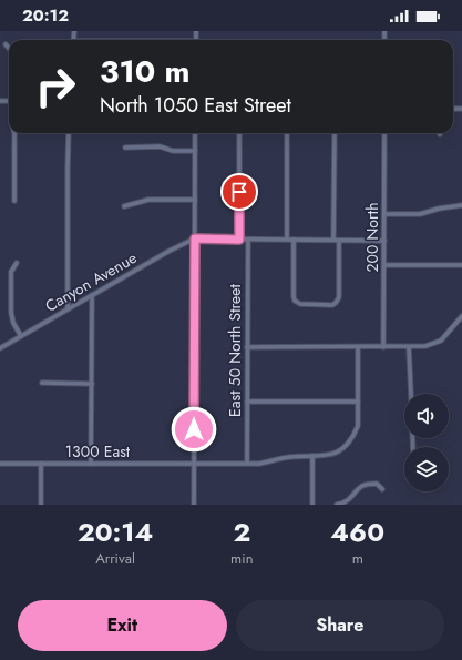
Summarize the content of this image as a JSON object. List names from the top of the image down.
{
  "streets": {
    "street": [
      "200 North",
      "Canyon Avenue",
      "East 50 North Street",
      "1300 East"
    ]
  },
  "crossings": [
    ["East 50 North Street", "1300 East"]
  ],
  "page": {
    "status": "20:12",
    "turn": ["310 m", "North 1050 East Street"],
    "eta": [
      "20:14",
      "Arrival",
      "2",
      "min",
      "460",
      "m"
    ],
    "buttons": ["Exit", "Share"]
  }
}
